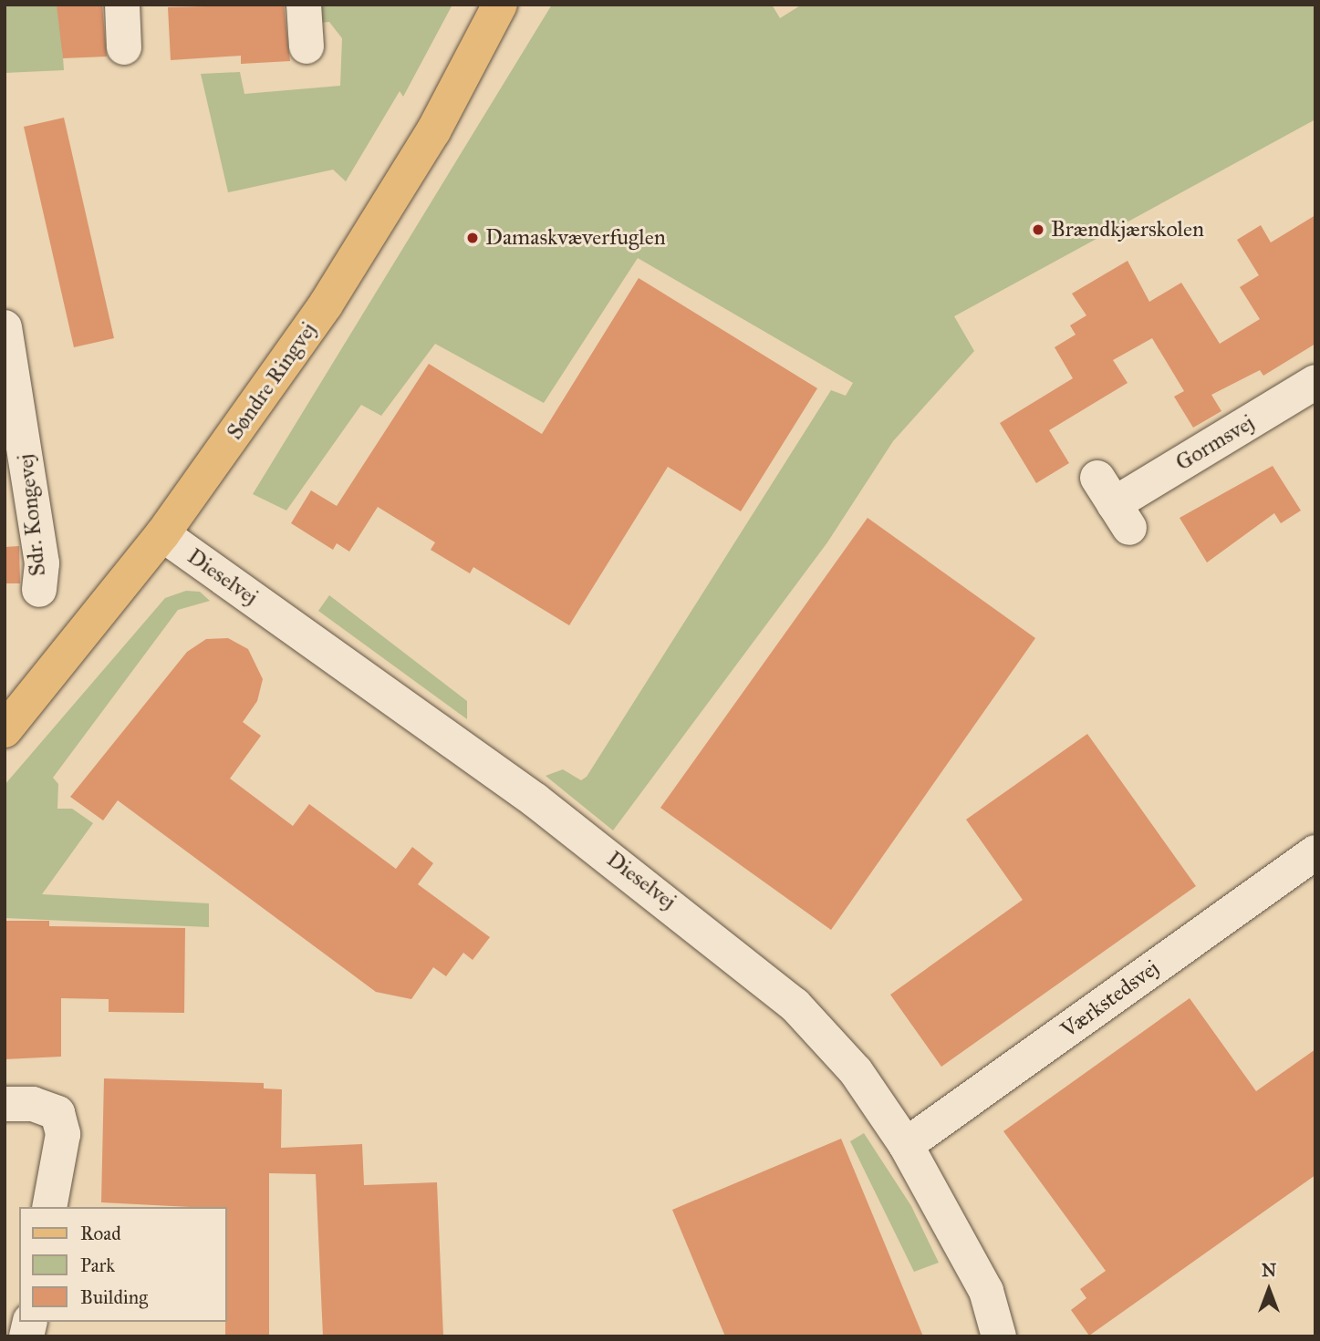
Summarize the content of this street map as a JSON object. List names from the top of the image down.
{
  "streets": {
    "main road": ["Søndre Ringvej"],
    "street": [
      "Gormsvej",
      "Sdr. Kongevej",
      "Dieselvej",
      "Værkstedsvej"
    ]
  },
  "crossings": [
    ["Søndre Ringvej", "Dieselvej"],
    ["Dieselvej", "Værkstedsvej"]
  ],
  "places": ["Brændkjærskolen", "Damaskvæverfuglen"],
  "legend": ["Road", "Park", "Building"],
  "north": "top"
}
